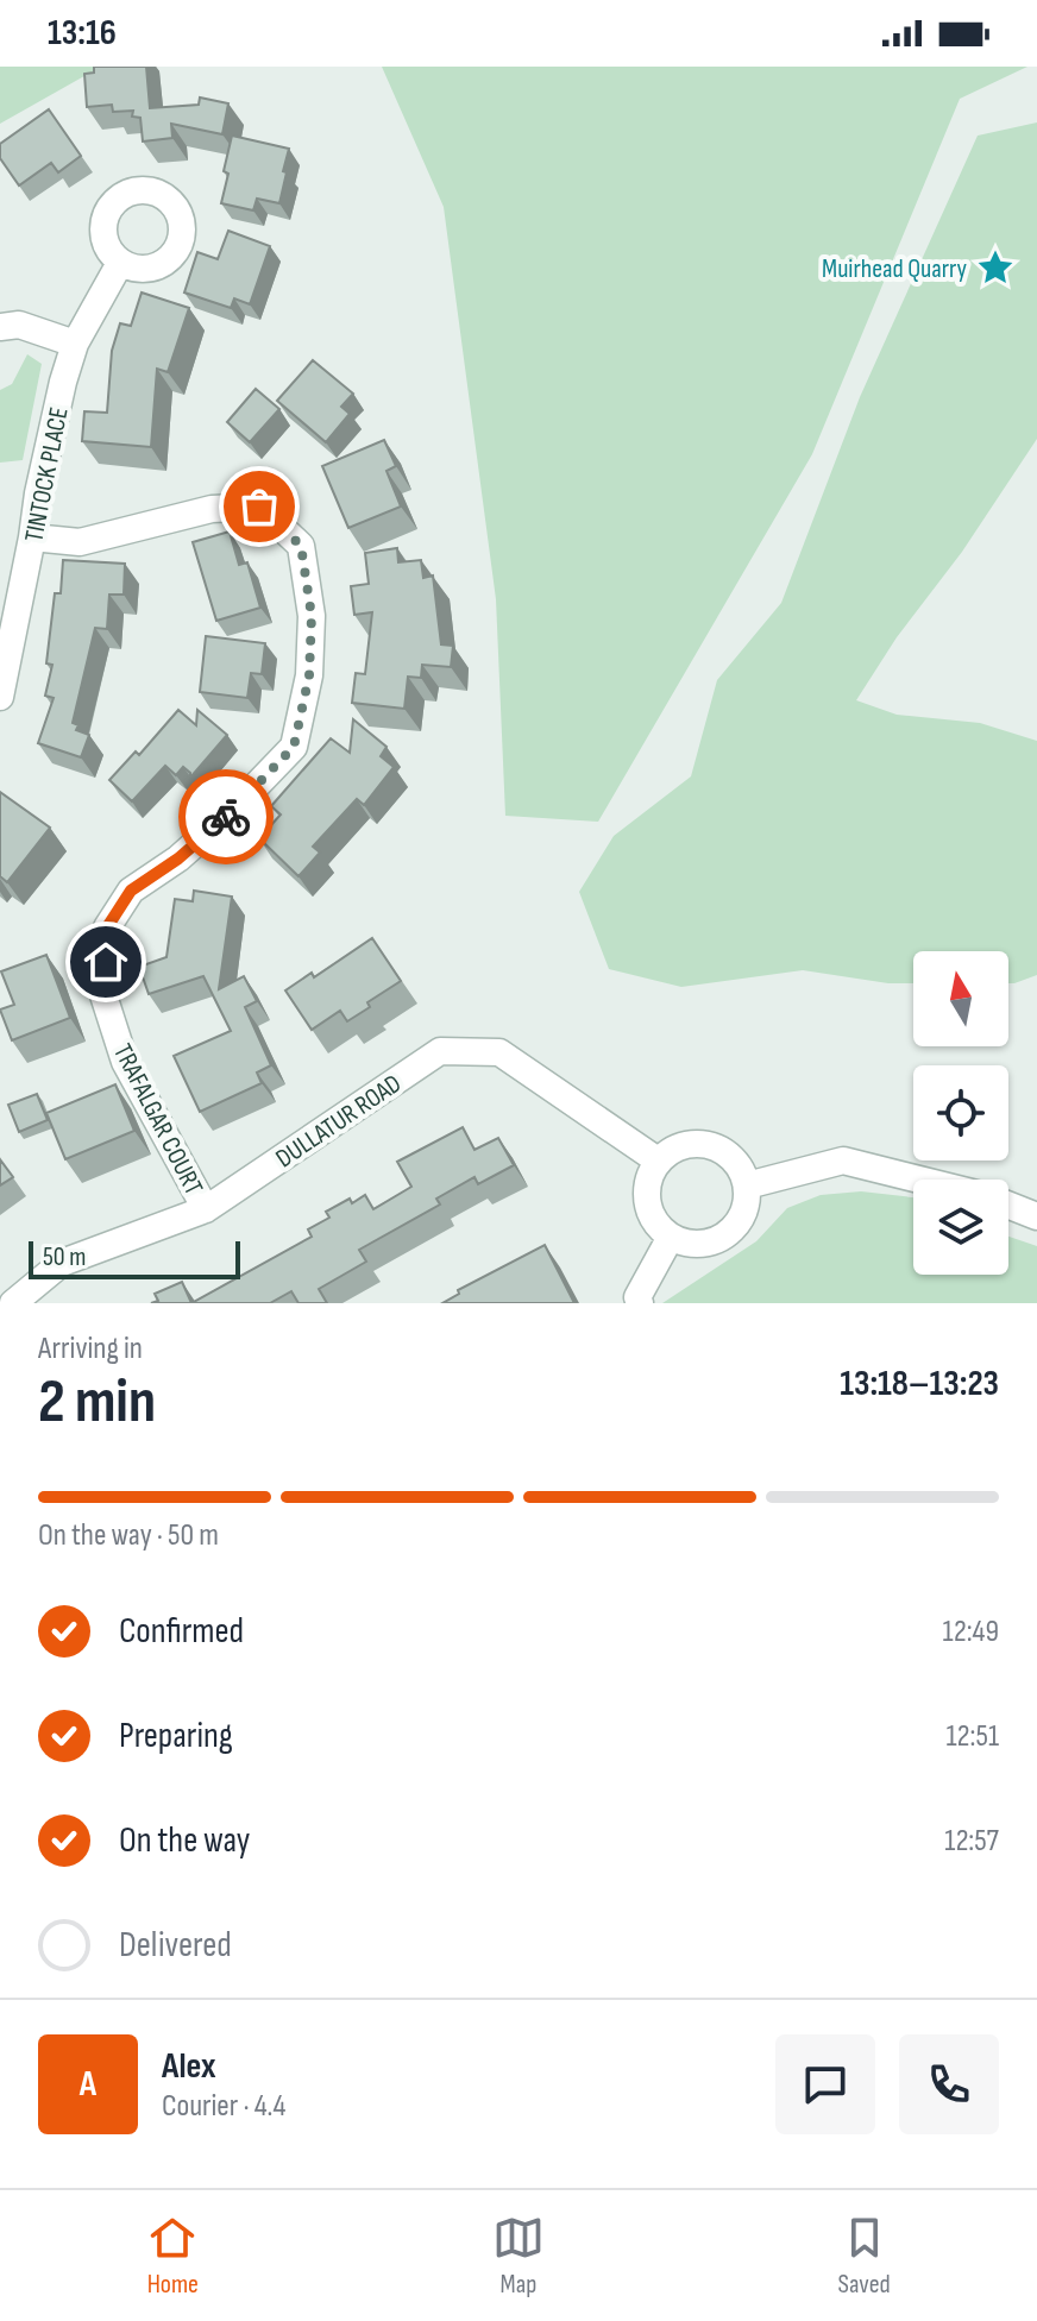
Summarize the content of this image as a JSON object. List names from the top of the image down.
{
  "streets": {
    "street": ["TINTOCK PLACE", "TRAFALGAR COURT", "DULLATUR ROAD"]
  },
  "crossings": [
    ["TINTOCK PLACE", "TRAFALGAR COURT"],
    ["TRAFALGAR COURT", "DULLATUR ROAD"]
  ],
  "places": {
    "place": ["Muirhead Quarry"]
  },
  "scale_bar": "50 m",
  "north": "top",
  "page": {
    "status": "13:16",
    "scale": "50 m",
    "heading": ["2 min", "Arriving in", "13:18–13:23"],
    "panel": ["Alex", "Courier · 4.4"],
    "bar": "On the way · 50 m",
    "list": [
      ["Confirmed", "12:49"],
      ["Preparing", "12:51"],
      ["On the way", "12:57"],
      "Delivered"
    ],
    "round": "A",
    "tabs": ["Home", "Map", "Saved"]
  }
}
